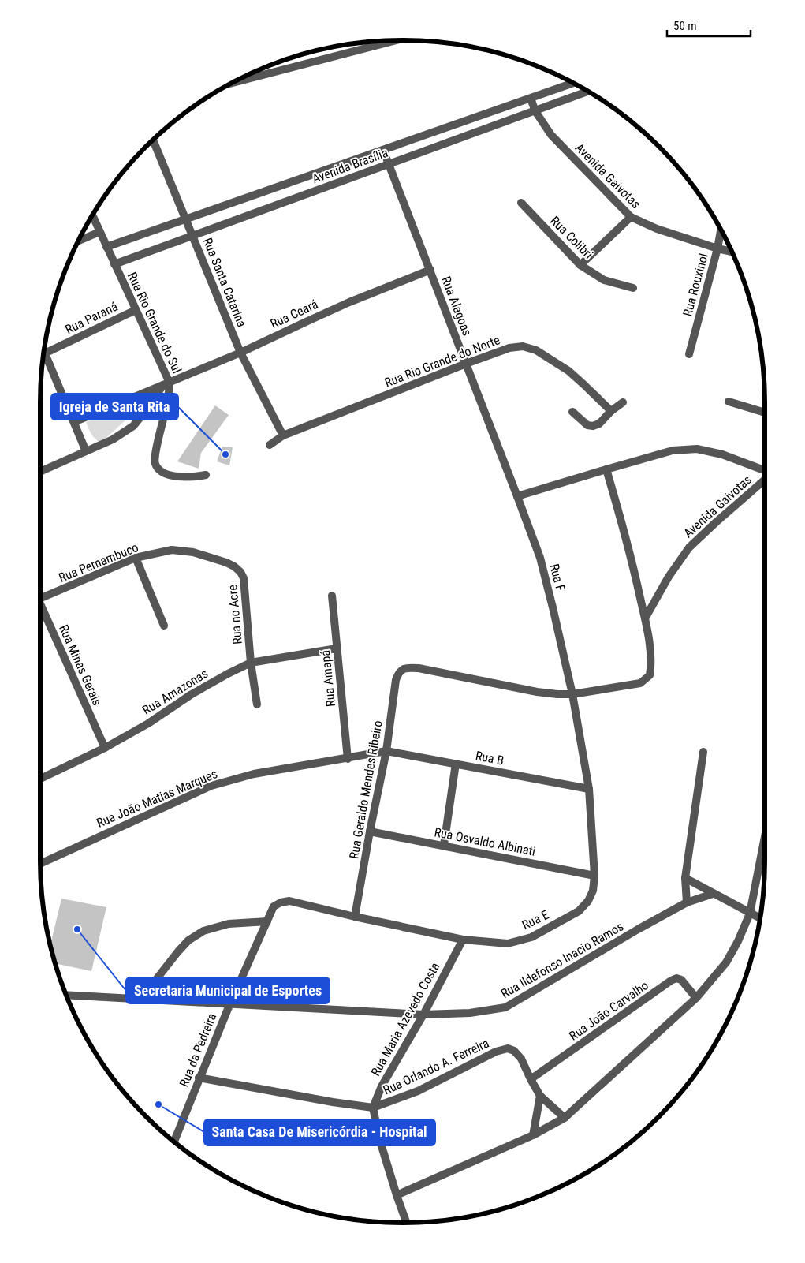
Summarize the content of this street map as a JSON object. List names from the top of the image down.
{
  "streets": {
    "street": [
      "Avenida Brasília",
      "Avenida Gaivotas",
      "Rua Colibri",
      "Rua Santa Catarina",
      "Rua Rouxinol",
      "Rua Alagoas",
      "Rua Ceará",
      "Rua Paraná",
      "Rua Rio Grande do Sul",
      "Rua Rio Grande do Norte",
      "Rua Pernambuco",
      "Rua F",
      "Rua no Acre",
      "Rua Minas Gerais",
      "Rua Amapá",
      "Rua Amazonas",
      "Rua B",
      "Rua Geraldo Mendes Ribeiro",
      "Rua João Matias Marques",
      "Rua Osvaldo Albinati",
      "Rua E",
      "Rua Ildefonso Inacio Ramos",
      "Rua João Carvalho",
      "Rua Maria Azevedo Costa",
      "Rua da Pedreira",
      "Rua Orlando A. Ferreira"
    ]
  },
  "crossings": [
    ["Avenida Brasília", "Avenida Gaivotas"],
    ["Avenida Brasília", "Rua Santa Catarina"],
    ["Avenida Brasília", "Rua Alagoas"],
    ["Avenida Brasília", "Rua Rio Grande do Sul"],
    ["Avenida Gaivotas", "Rua Rouxinol"],
    ["Rua Santa Catarina", "Rua Ceará"],
    ["Rua Santa Catarina", "Rua Rio Grande do Norte"],
    ["Rua Alagoas", "Rua Ceará"],
    ["Rua Alagoas", "Rua Rio Grande do Norte"],
    ["Rua Alagoas", "Rua F"],
    ["Rua Ceará", "Rua Rio Grande do Sul"],
    ["Rua Paraná", "Rua Rio Grande do Sul"],
    ["Rua Pernambuco", "Rua no Acre"],
    ["Rua F", "Rua Geraldo Mendes Ribeiro"],
    ["Rua F", "Rua E"],
    ["Rua no Acre", "Rua Amazonas"],
    ["Rua Minas Gerais", "Rua Amazonas"],
    ["Rua Amapá", "Rua Amazonas"],
    ["Rua Amapá", "Rua João Matias Marques"],
    ["Rua B", "Rua Geraldo Mendes Ribeiro"],
    ["Rua B", "Rua João Matias Marques"],
    ["Rua B", "Rua E"],
    ["Rua Geraldo Mendes Ribeiro", "Rua João Matias Marques"],
    ["Rua Geraldo Mendes Ribeiro", "Rua Osvaldo Albinati"],
    ["Rua Geraldo Mendes Ribeiro", "Rua E"],
    ["Rua Osvaldo Albinati", "Rua E"],
    ["Rua E", "Rua Maria Azevedo Costa"],
    ["Rua E", "Rua da Pedreira"],
    ["Rua Ildefonso Inacio Ramos", "Rua Maria Azevedo Costa"],
    ["Rua Ildefonso Inacio Ramos", "Rua da Pedreira"],
    ["Rua João Carvalho", "Rua Orlando A. Ferreira"],
    ["Rua Maria Azevedo Costa", "Rua Orlando A. Ferreira"],
    ["Rua da Pedreira", "Rua Orlando A. Ferreira"]
  ],
  "places": ["Igreja de Santa Rita", "Secretaria Municipal de Esportes", "Santa Casa De Misericórdia - Hospital"],
  "scale_bar": "50 m"
}
